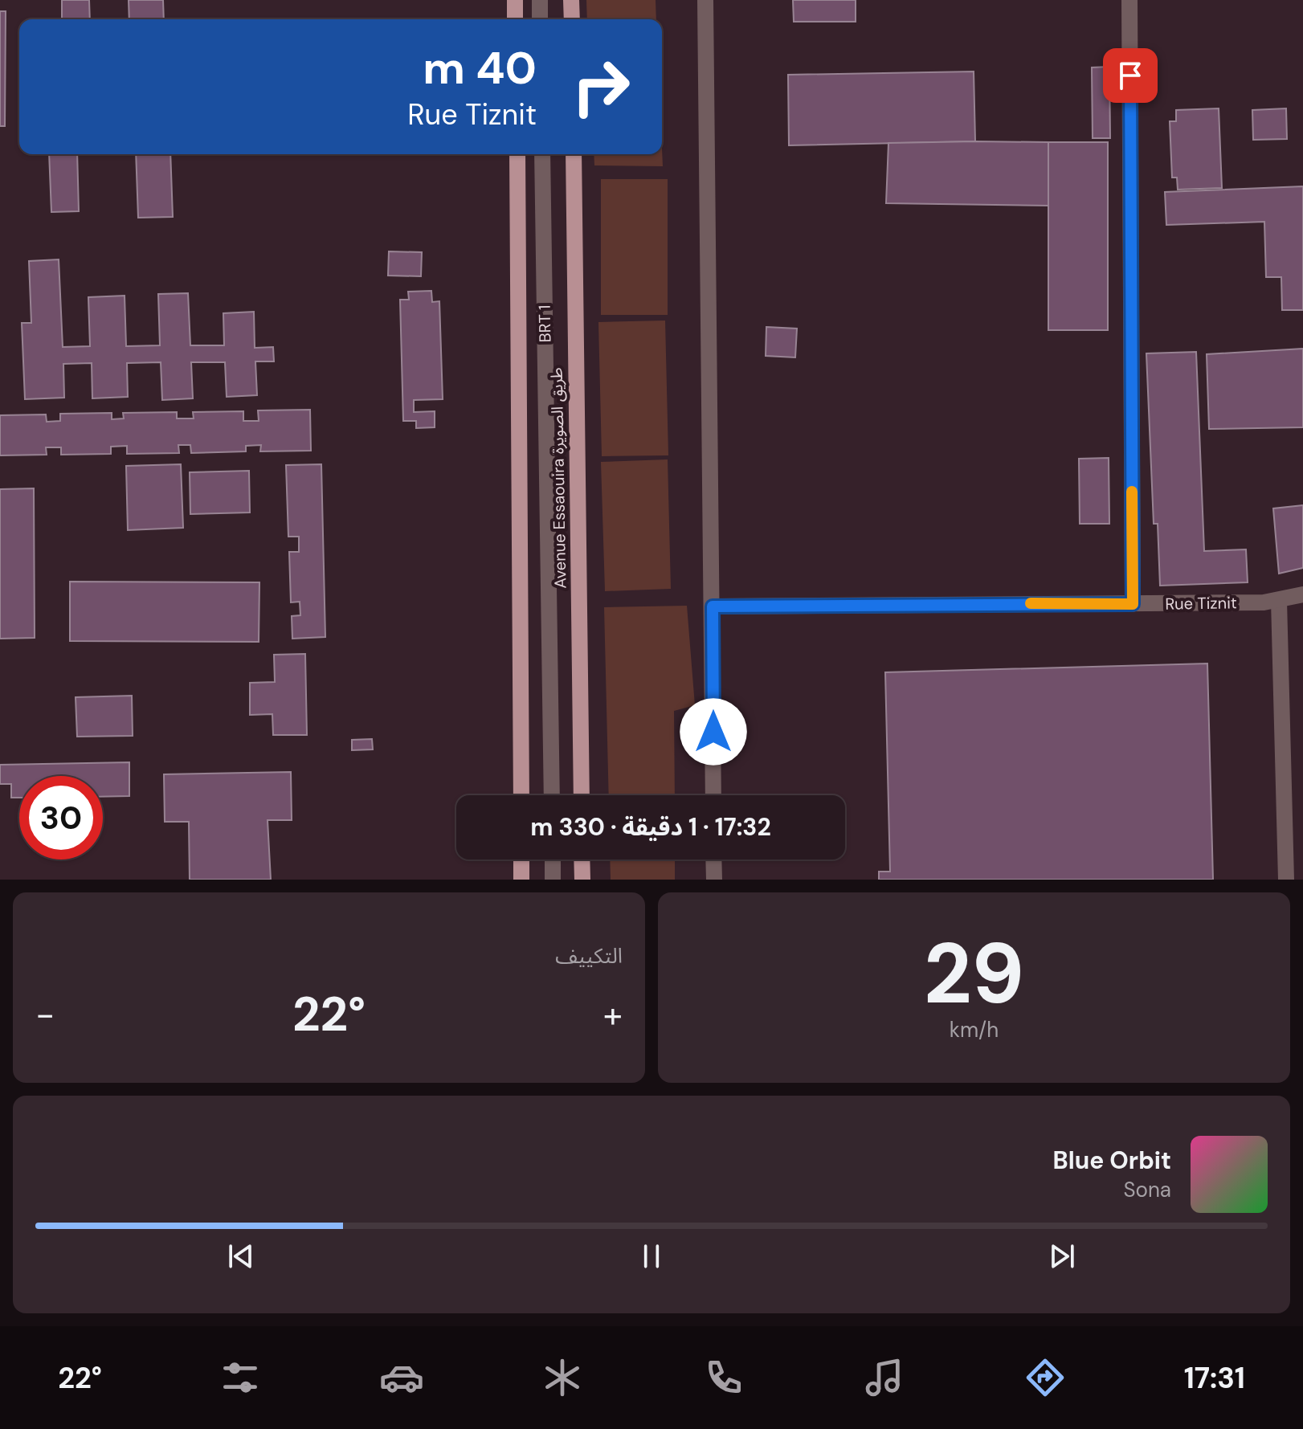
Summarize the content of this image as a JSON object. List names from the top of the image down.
{
  "streets": {
    "main road": ["Avenue Essaouira طريق الصويرة"],
    "street": ["BRT 1", "Rue Tiznit"]
  },
  "page": {
    "turn": ["40 m", "Rue Tiznit"],
    "limit": "30",
    "trip": "17:32 · 1 دقيقة · 330 m",
    "tile": [
      ["29", "km/h"],
      "التكييف"
    ],
    "heat": ["−", "22°", "+"],
    "song": ["Blue Orbit", "Sona"],
    "tabs": ["17:31", "22°"]
  }
}
